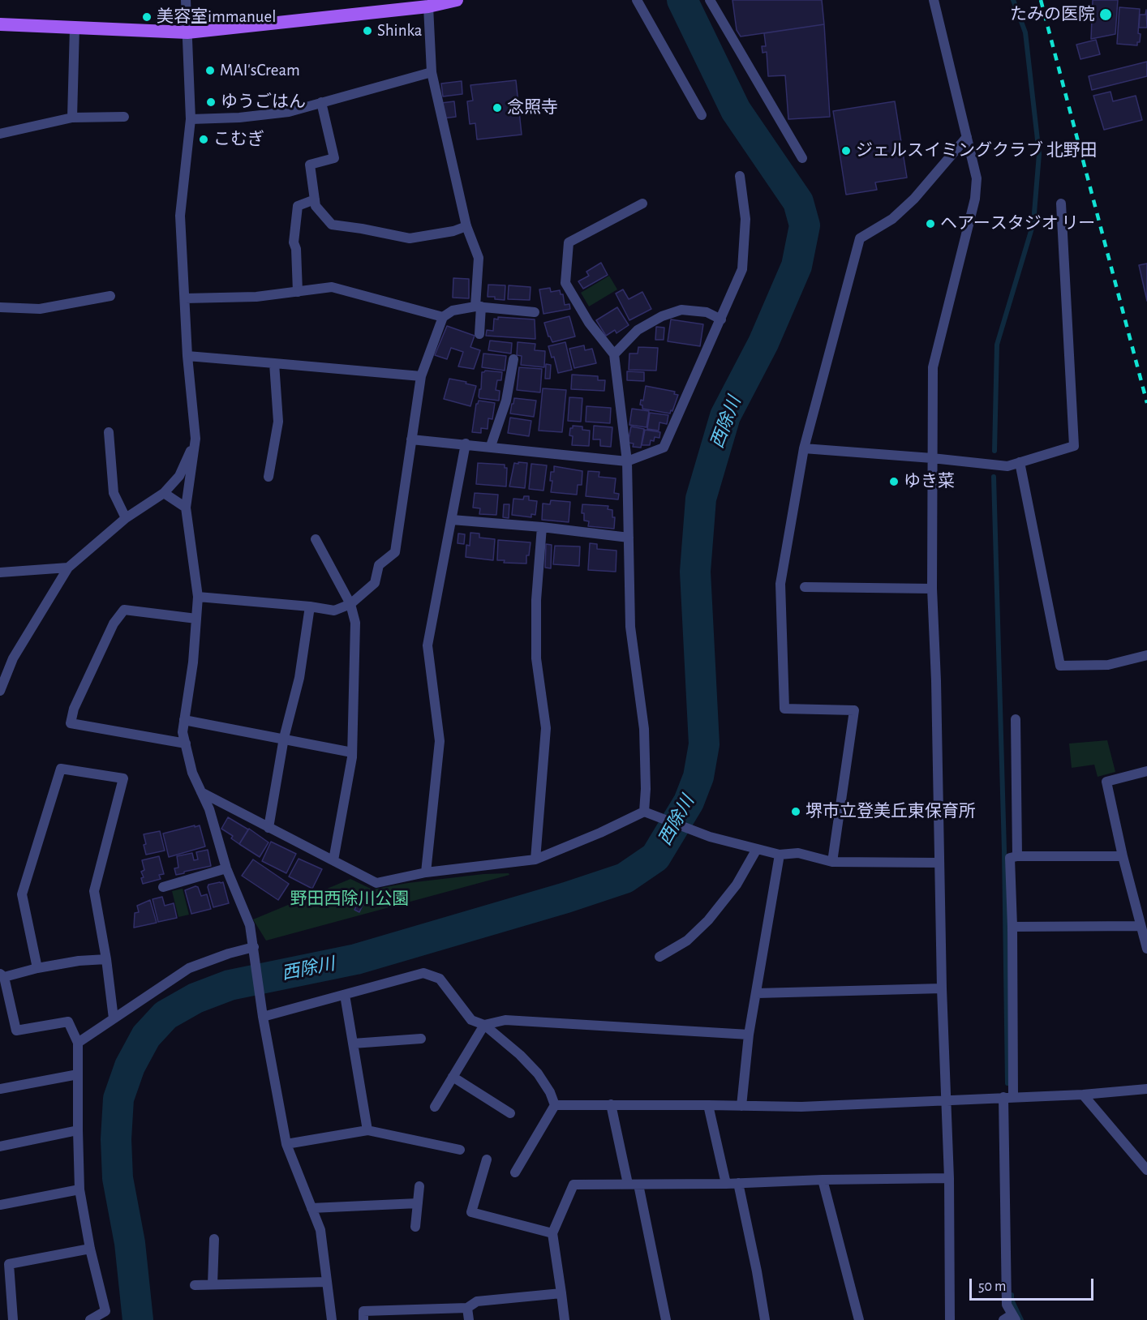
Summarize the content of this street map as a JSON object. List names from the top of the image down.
{
  "water": ["西除川"],
  "parks": ["野田西除川公園"],
  "places": [
    "たみの医院",
    "美容室immanuel",
    "Shinka",
    "MAI'sCream",
    "ゆうごはん",
    "念照寺",
    "こむぎ",
    "ジェルスイミングクラブ 北野田",
    "ヘアースタジオ リー",
    "ゆき菜",
    "堺市立登美丘東保育所"
  ],
  "scale_bar": "50 m"
}
